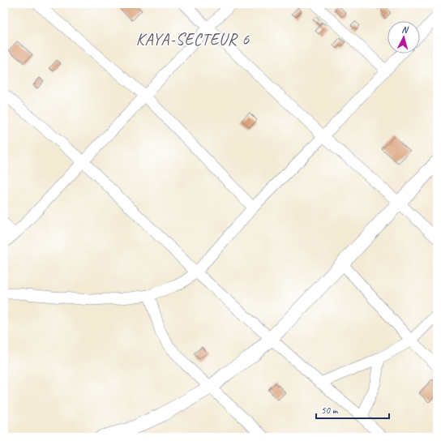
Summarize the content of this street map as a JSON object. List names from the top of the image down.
{
  "districts": ["KAYA-SECTEUR 6"],
  "scale_bar": "50 m",
  "north": "top"
}
